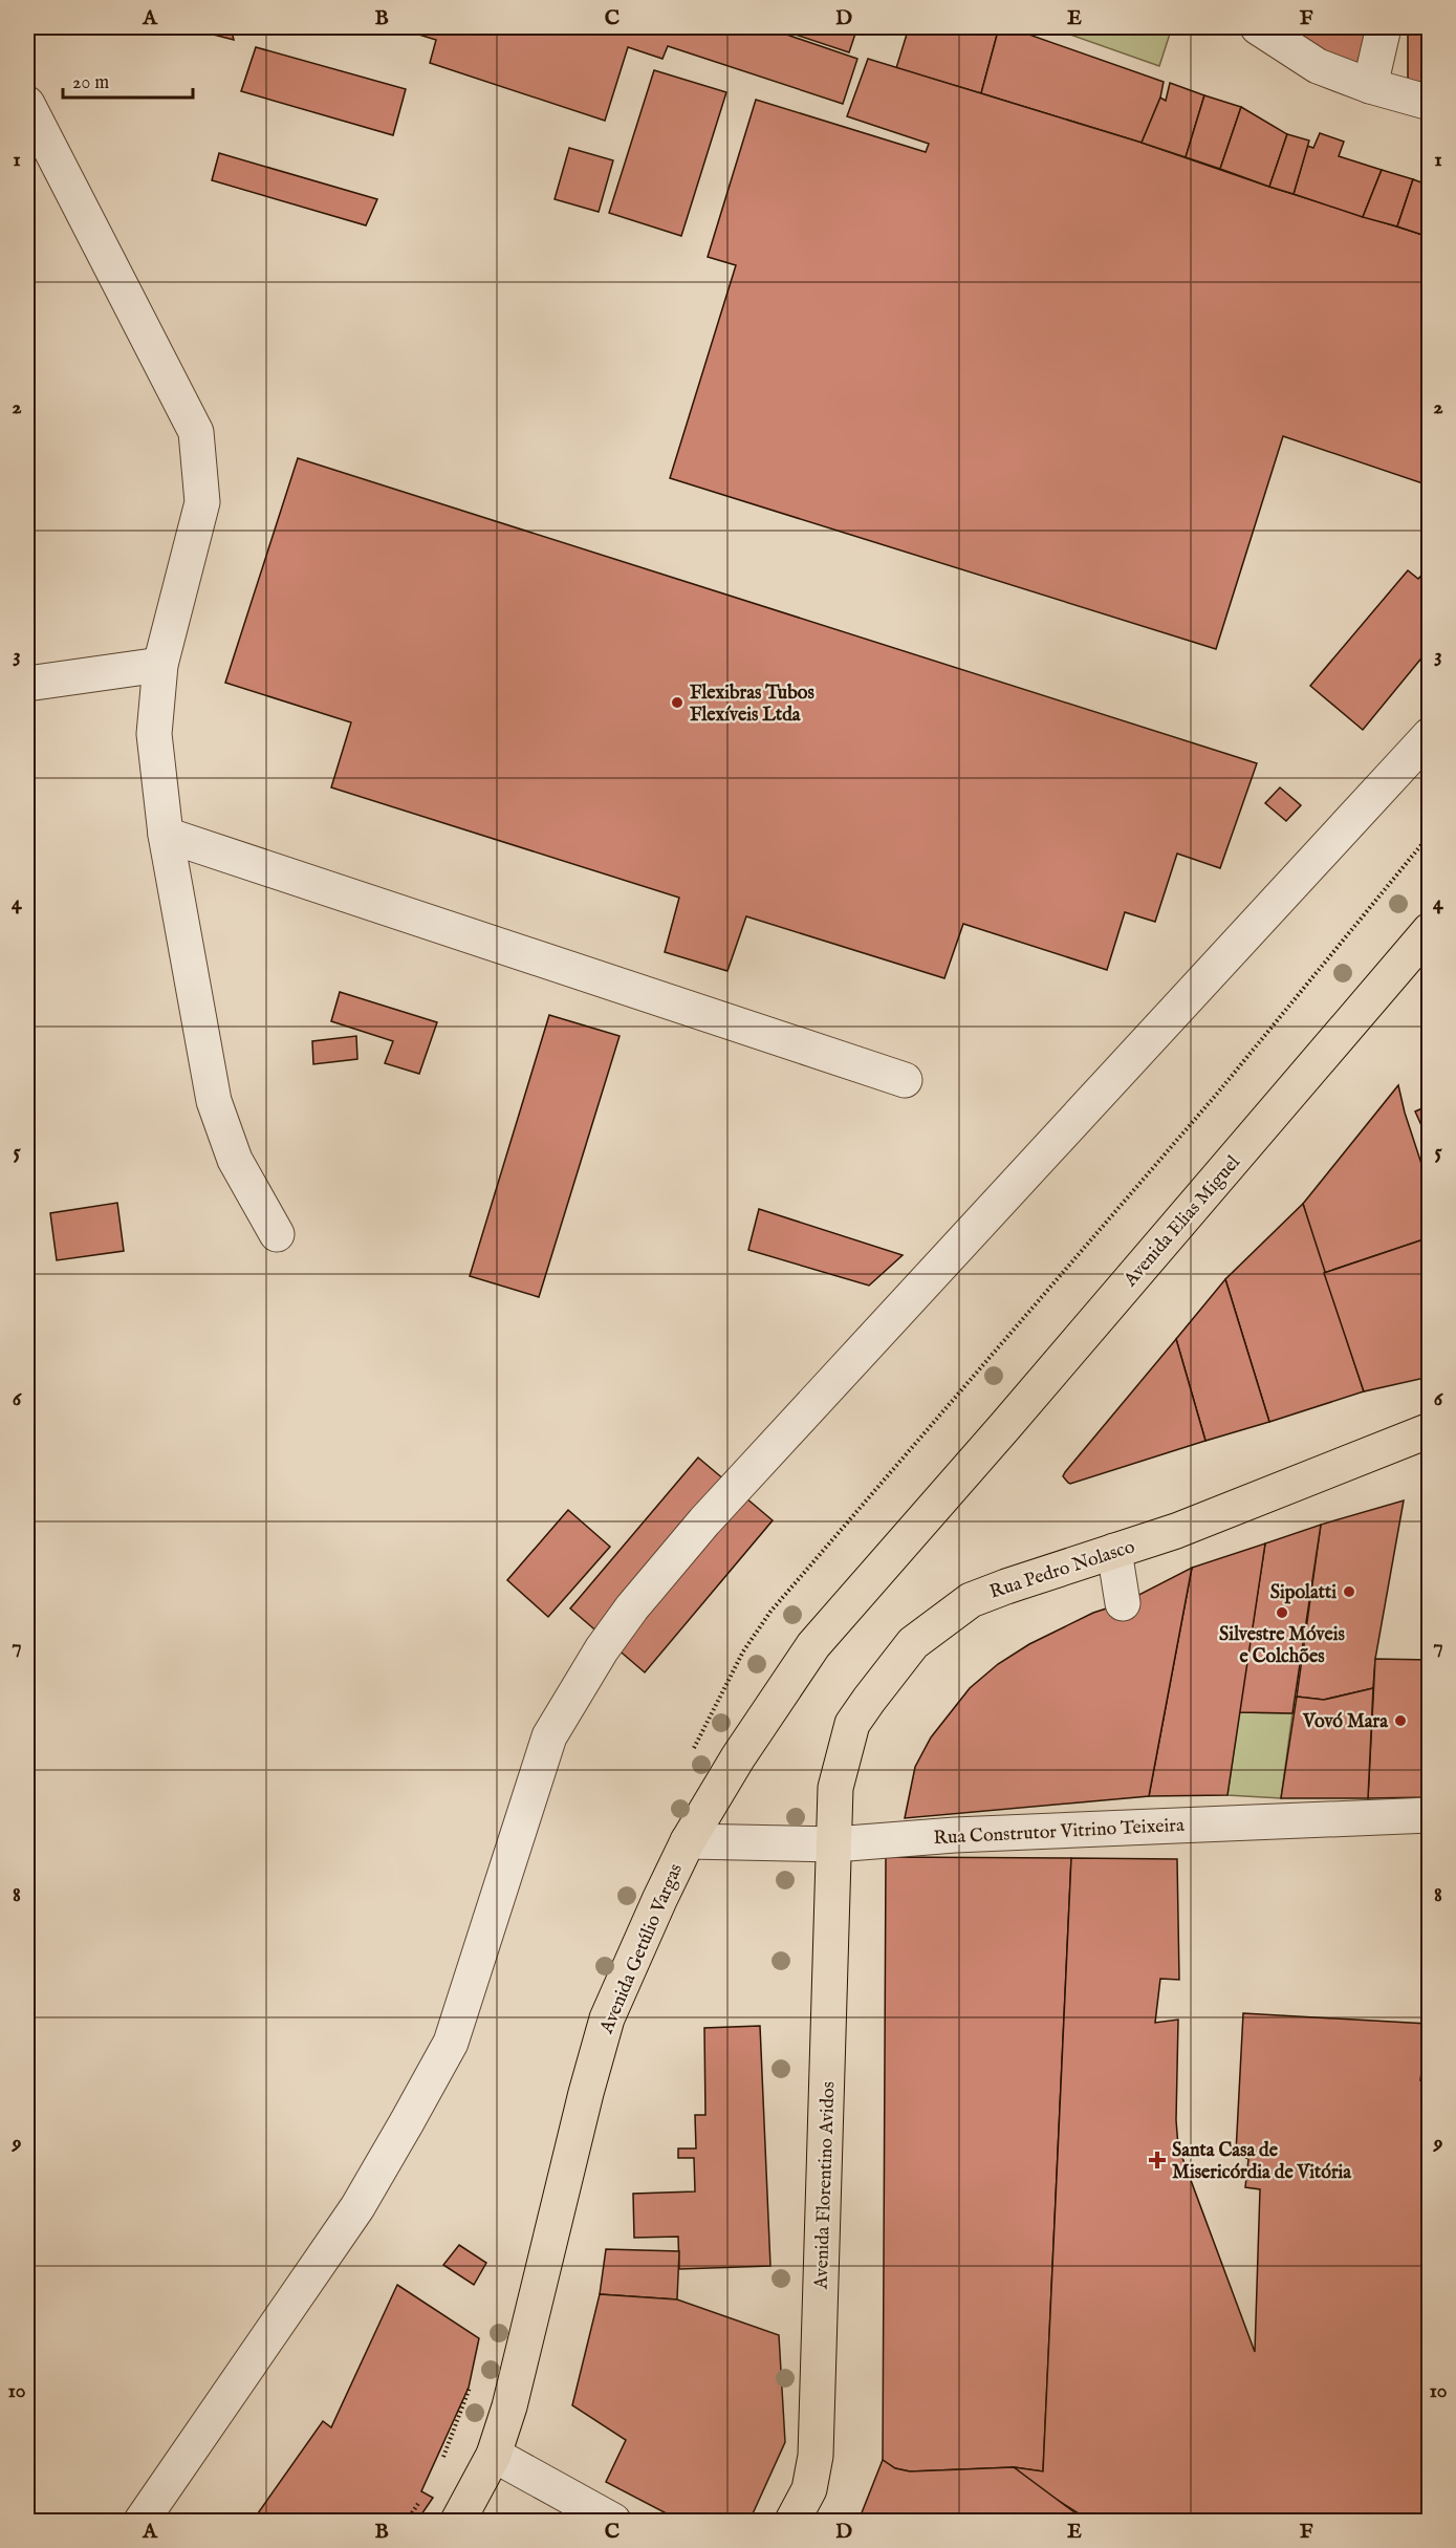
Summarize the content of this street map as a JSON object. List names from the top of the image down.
{
  "streets": {
    "main road": [
      "Avenida Elias Miguel",
      "Rua Pedro Nolasco",
      "Avenida Getúlio Vargas",
      "Avenida Florentino Avidos"
    ],
    "street": ["Rua Construtor Vitrino Teixeira"]
  },
  "crossings": [
    ["Avenida Elias Miguel", "Avenida Getúlio Vargas"],
    ["Rua Pedro Nolasco", "Rua Construtor Vitrino Teixeira"],
    ["Rua Pedro Nolasco", "Avenida Florentino Avidos"],
    ["Rua Construtor Vitrino Teixeira", "Avenida Getúlio Vargas"],
    ["Rua Construtor Vitrino Teixeira", "Avenida Florentino Avidos"]
  ],
  "places": {
    "other": [
      "Flexibras Tubos Flexíveis Ltda",
      "Sipolatti",
      "Silvestre Móveis e Colchões",
      "Vovó Mara"
    ],
    "health": ["Santa Casa de Misericórdia de Vitória"]
  },
  "scale_bar": "20 m",
  "grid": {
    "columns": [
      "A",
      "B",
      "C",
      "D",
      "E",
      "F"
    ],
    "rows": [
      "1",
      "2",
      "3",
      "4",
      "5",
      "6",
      "7",
      "8",
      "9",
      "10"
    ]
  }
}
